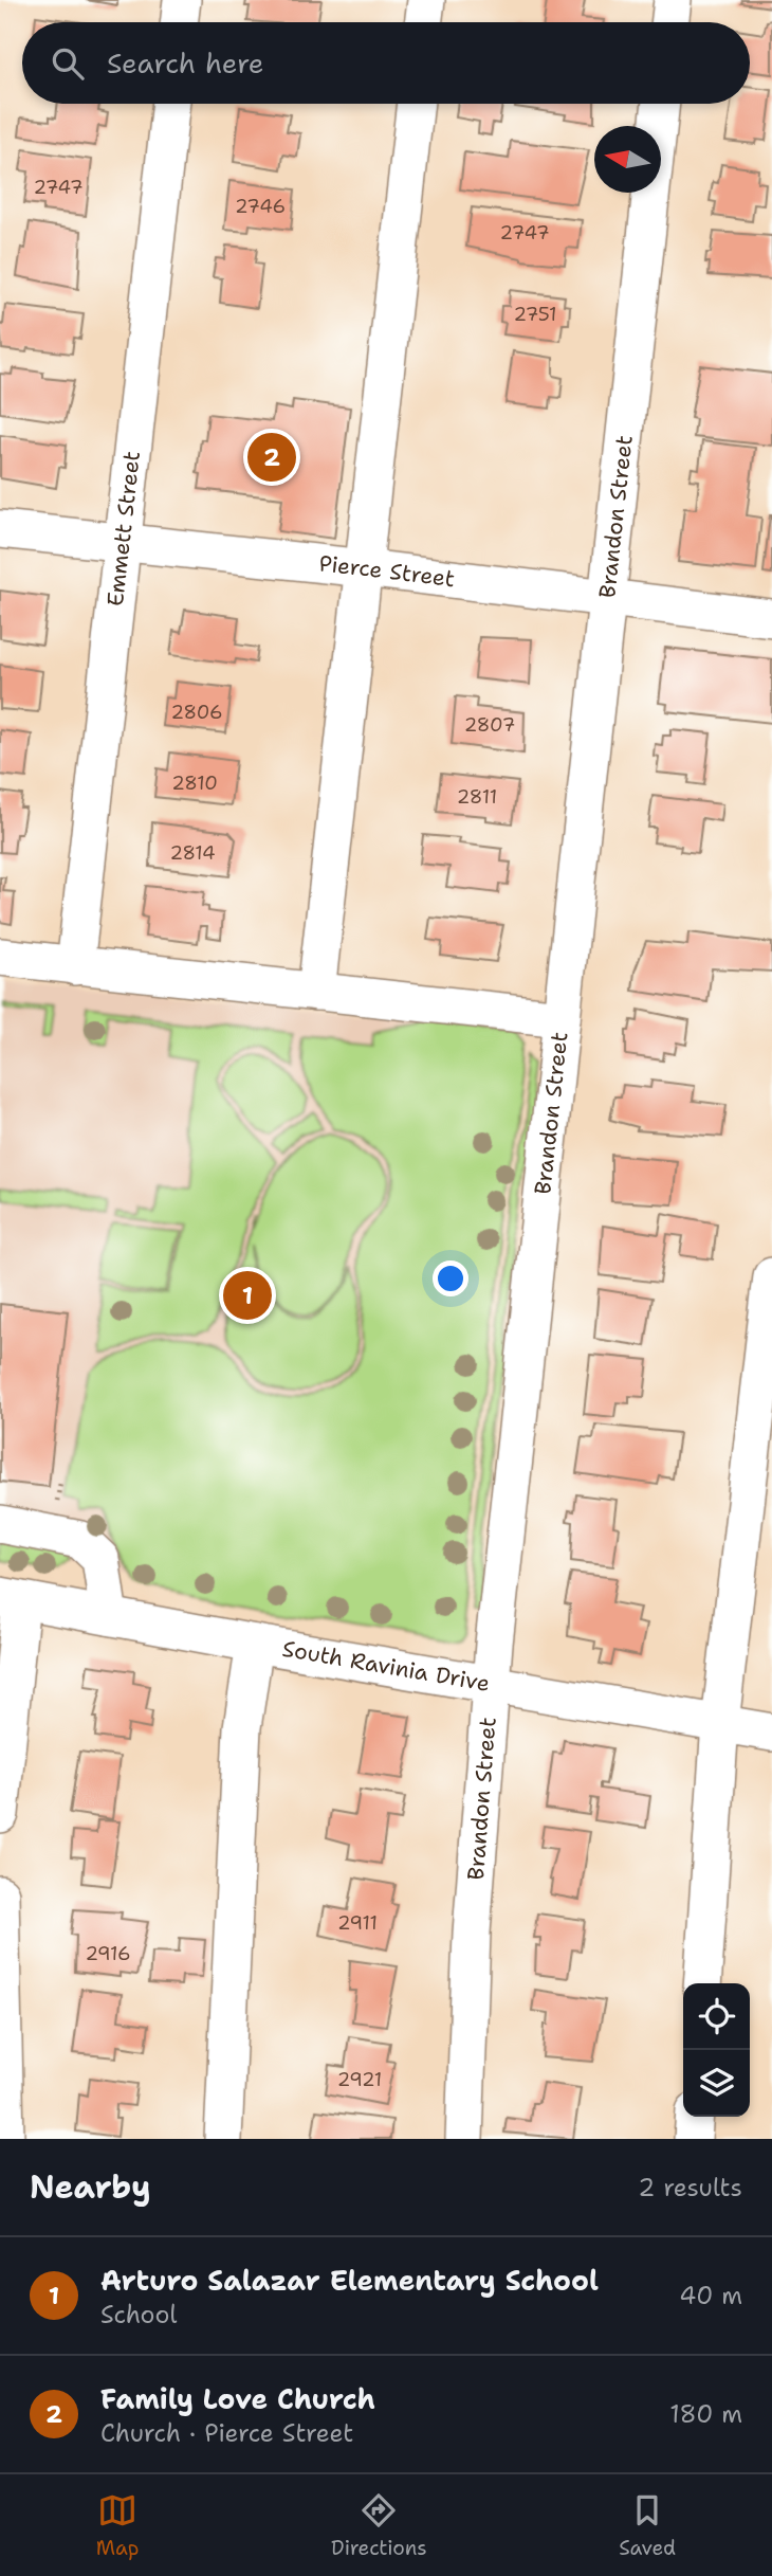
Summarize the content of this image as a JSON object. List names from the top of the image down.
{
  "streets": {
    "street": [
      "Brandon Street",
      "Emmett Street",
      "Pierce Street",
      "South Ravinia Drive"
    ]
  },
  "crossings": [
    ["Brandon Street", "Pierce Street"],
    ["Brandon Street", "South Ravinia Drive"],
    ["Emmett Street", "Pierce Street"]
  ],
  "house_numbers": [
    "2747",
    "2746",
    "2747",
    "2751",
    "2806",
    "2807",
    "2810",
    "2811",
    "2814",
    "2911",
    "2916",
    "2921"
  ],
  "north": "left",
  "page": {
    "search": "Search here",
    "pins": ["2", "1"],
    "heading": ["Nearby", "2 results"],
    "list": [
      {
        "mark": "1",
        "name": "Arturo Salazar Elementary School",
        "note": "School",
        "value": "40 m"
      },
      {
        "mark": "2",
        "name": "Family Love Church",
        "note": "Church · Pierce Street",
        "value": "180 m"
      }
    ],
    "nav": ["Map", "Directions", "Saved"]
  }
}
